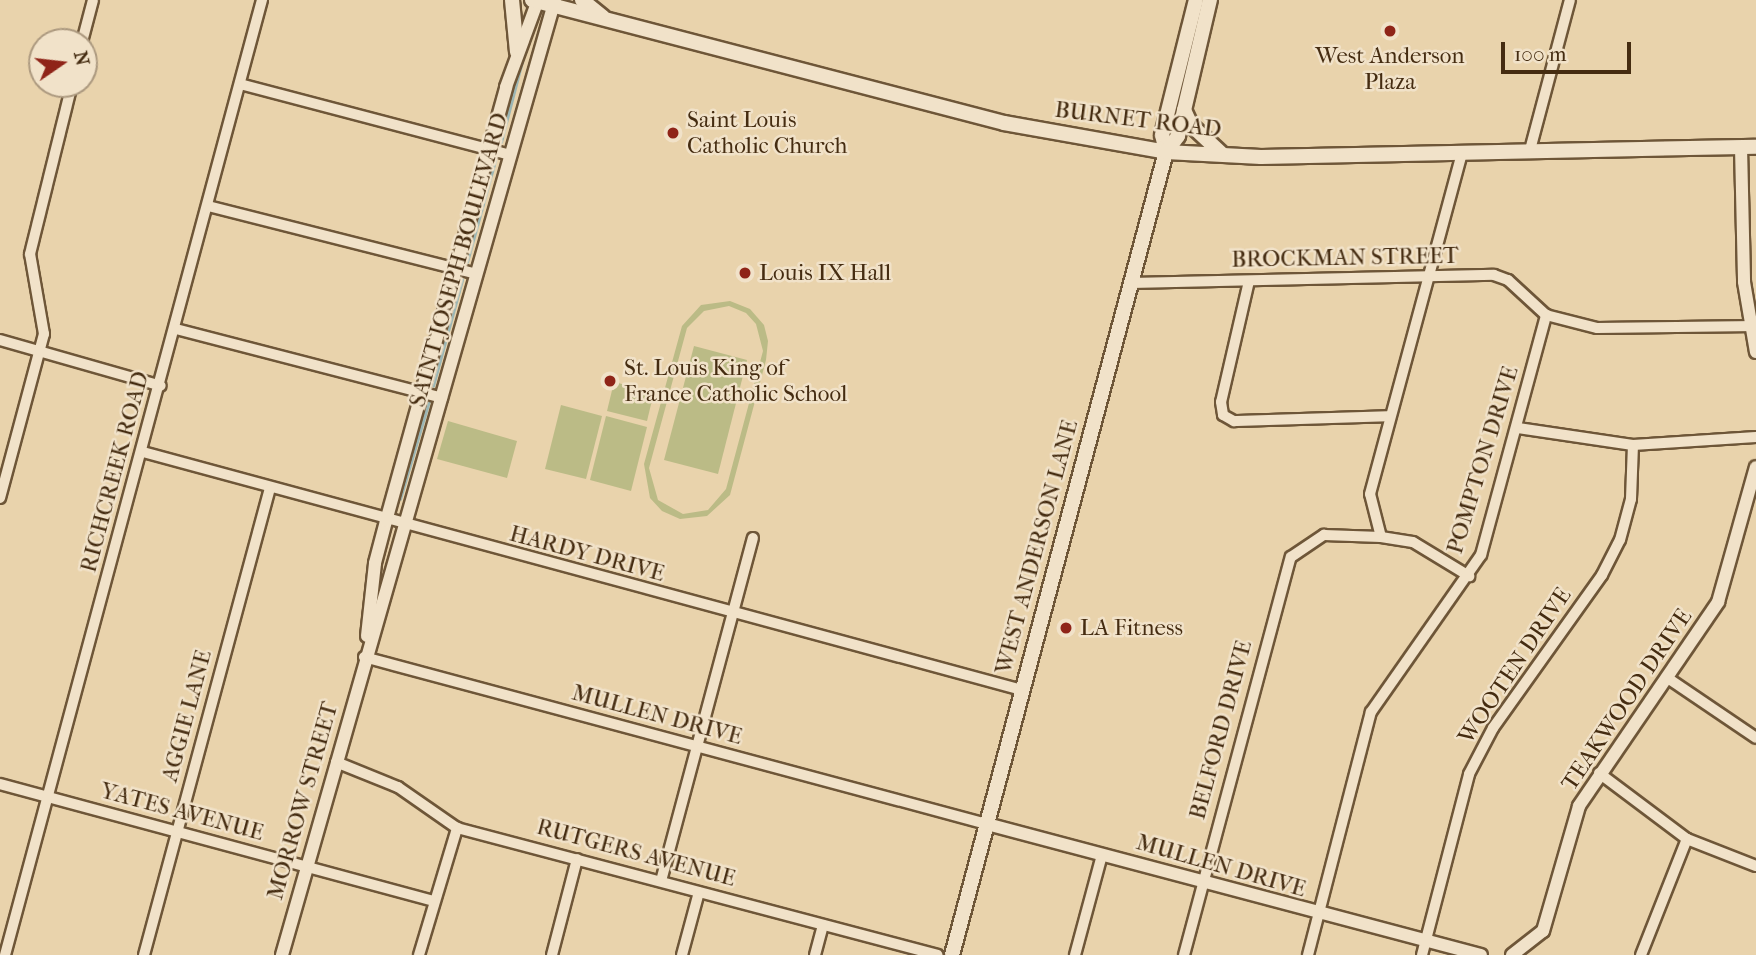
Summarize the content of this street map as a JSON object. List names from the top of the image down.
{
  "streets": {
    "main road": ["BURNET ROAD", "WEST ANDERSON LANE"],
    "street": [
      "BROCKMAN STREET",
      "SAINT JOSEPH BOULEVARD",
      "POMPTON DRIVE",
      "RICHCREEK ROAD",
      "HARDY DRIVE",
      "WOOTEN DRIVE",
      "TEAKWOOD DRIVE",
      "MULLEN DRIVE",
      "AGGIE LANE",
      "BELFORD DRIVE",
      "MORROW STREET",
      "YATES AVENUE",
      "RUTGERS AVENUE"
    ]
  },
  "crossings": [
    ["BURNET ROAD", "SAINT JOSEPH BOULEVARD"],
    ["BURNET ROAD", "WEST ANDERSON LANE"],
    ["BROCKMAN STREET", "POMPTON DRIVE"],
    ["BROCKMAN STREET", "WEST ANDERSON LANE"],
    ["SAINT JOSEPH BOULEVARD", "HARDY DRIVE"],
    ["SAINT JOSEPH BOULEVARD", "MORROW STREET"],
    ["POMPTON DRIVE", "MULLEN DRIVE"],
    ["RICHCREEK ROAD", "HARDY DRIVE"],
    ["RICHCREEK ROAD", "YATES AVENUE"],
    ["WEST ANDERSON LANE", "HARDY DRIVE"],
    ["WEST ANDERSON LANE", "MULLEN DRIVE"],
    ["HARDY DRIVE", "AGGIE LANE"],
    ["HARDY DRIVE", "MORROW STREET"],
    ["WOOTEN DRIVE", "MULLEN DRIVE"],
    ["MULLEN DRIVE", "BELFORD DRIVE"],
    ["MULLEN DRIVE", "MORROW STREET"],
    ["AGGIE LANE", "YATES AVENUE"],
    ["MORROW STREET", "YATES AVENUE"],
    ["MORROW STREET", "RUTGERS AVENUE"]
  ],
  "places": [
    "West Anderson Plaza",
    "Saint Louis Catholic Church",
    "Louis IX Hall",
    "St. Louis King of France Catholic School",
    "LA Fitness"
  ],
  "scale_bar": "100 m",
  "north": "right"
}
